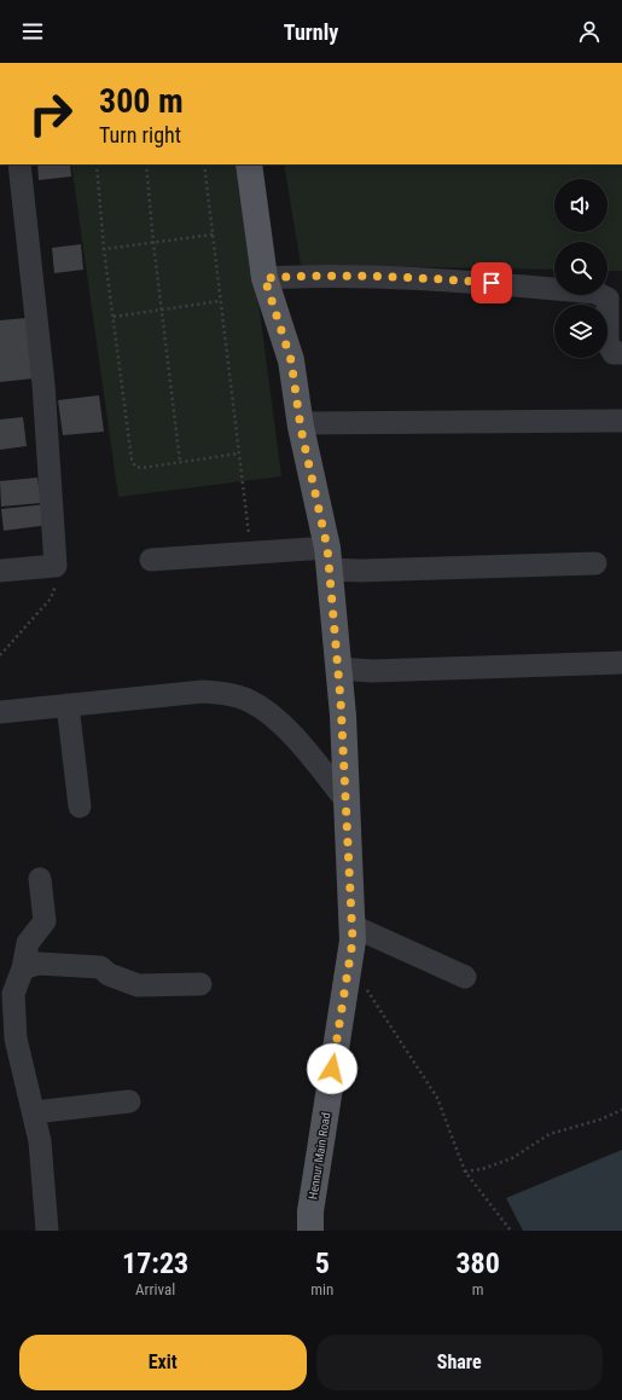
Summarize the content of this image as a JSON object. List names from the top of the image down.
{
  "streets": {
    "main road": ["Hennur Main Road"]
  },
  "page": {
    "header": "Turnly",
    "turn": ["300 m", "Turn right"],
    "eta": [
      "17:23",
      "Arrival",
      "5",
      "min",
      "380",
      "m"
    ],
    "buttons": ["Exit", "Share"]
  }
}
